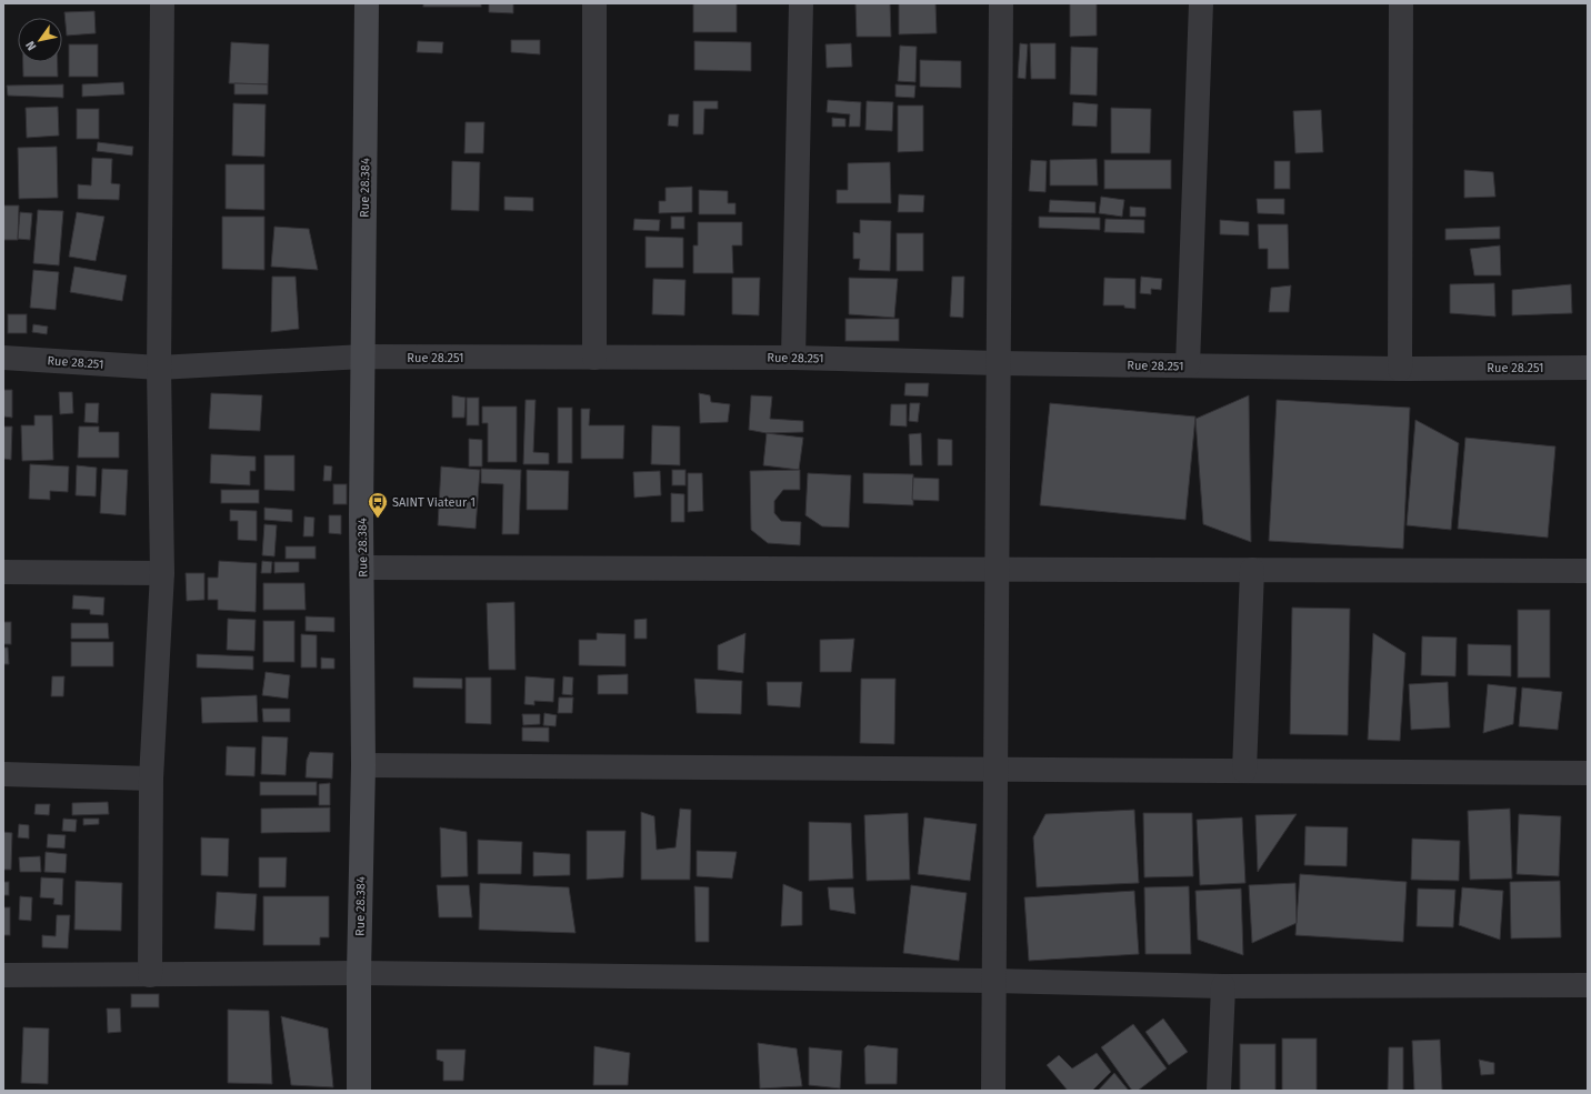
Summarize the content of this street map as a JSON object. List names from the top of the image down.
{
  "streets": {
    "street": ["Rue 28.384", "Rue 28.251"]
  },
  "crossings": [
    ["Rue 28.384", "Rue 28.251"]
  ],
  "places": {
    "bus stop": ["SAINT Viateur 1"]
  },
  "north": "bottom left"
}
